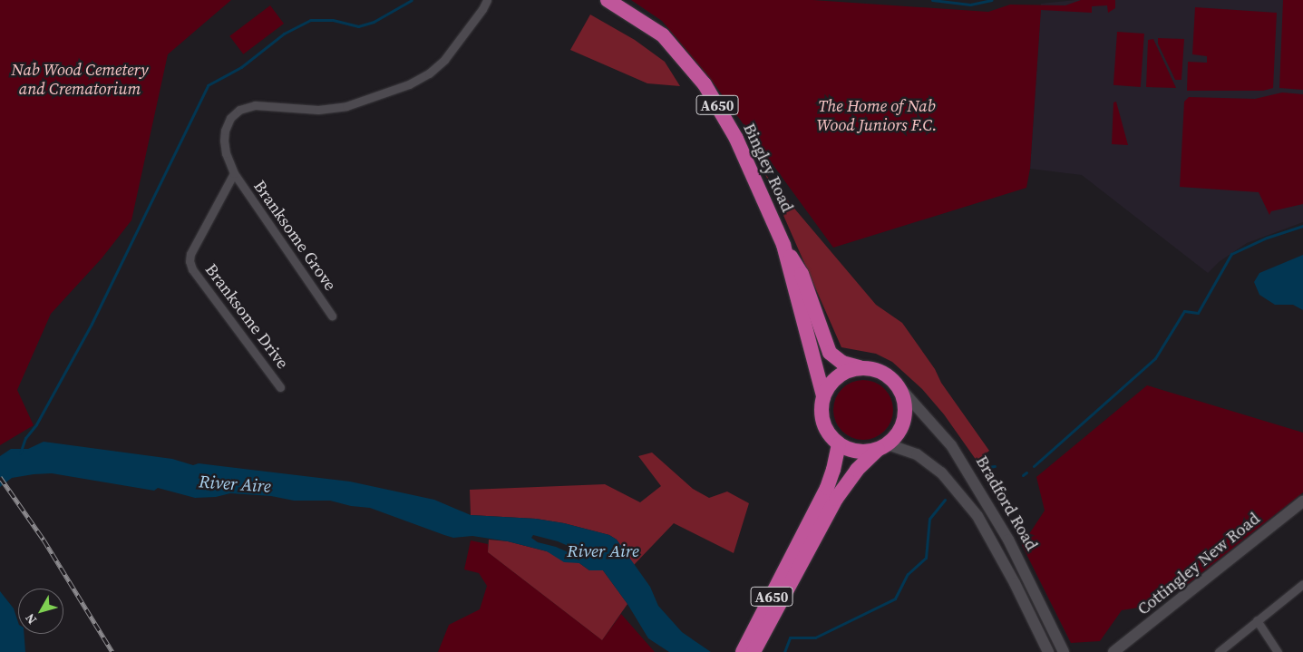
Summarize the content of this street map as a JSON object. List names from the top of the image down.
{
  "streets": {
    "highway": ["A650", "Bingley Road"],
    "main road": ["Bradford Road", "Cottingley New Road"],
    "street": ["Branksome Grove", "Branksome Drive"]
  },
  "crossings": [
    ["A650", "Bingley Road"],
    ["A650", "Bradford Road"],
    ["Bingley Road", "Bradford Road"],
    ["Branksome Grove", "Branksome Drive"]
  ],
  "water": ["River Aire"],
  "parks": ["Nab Wood Cemetery and Crematorium", "The Home of Nab Wood Juniors F.C."],
  "north": "bottom left"
}
